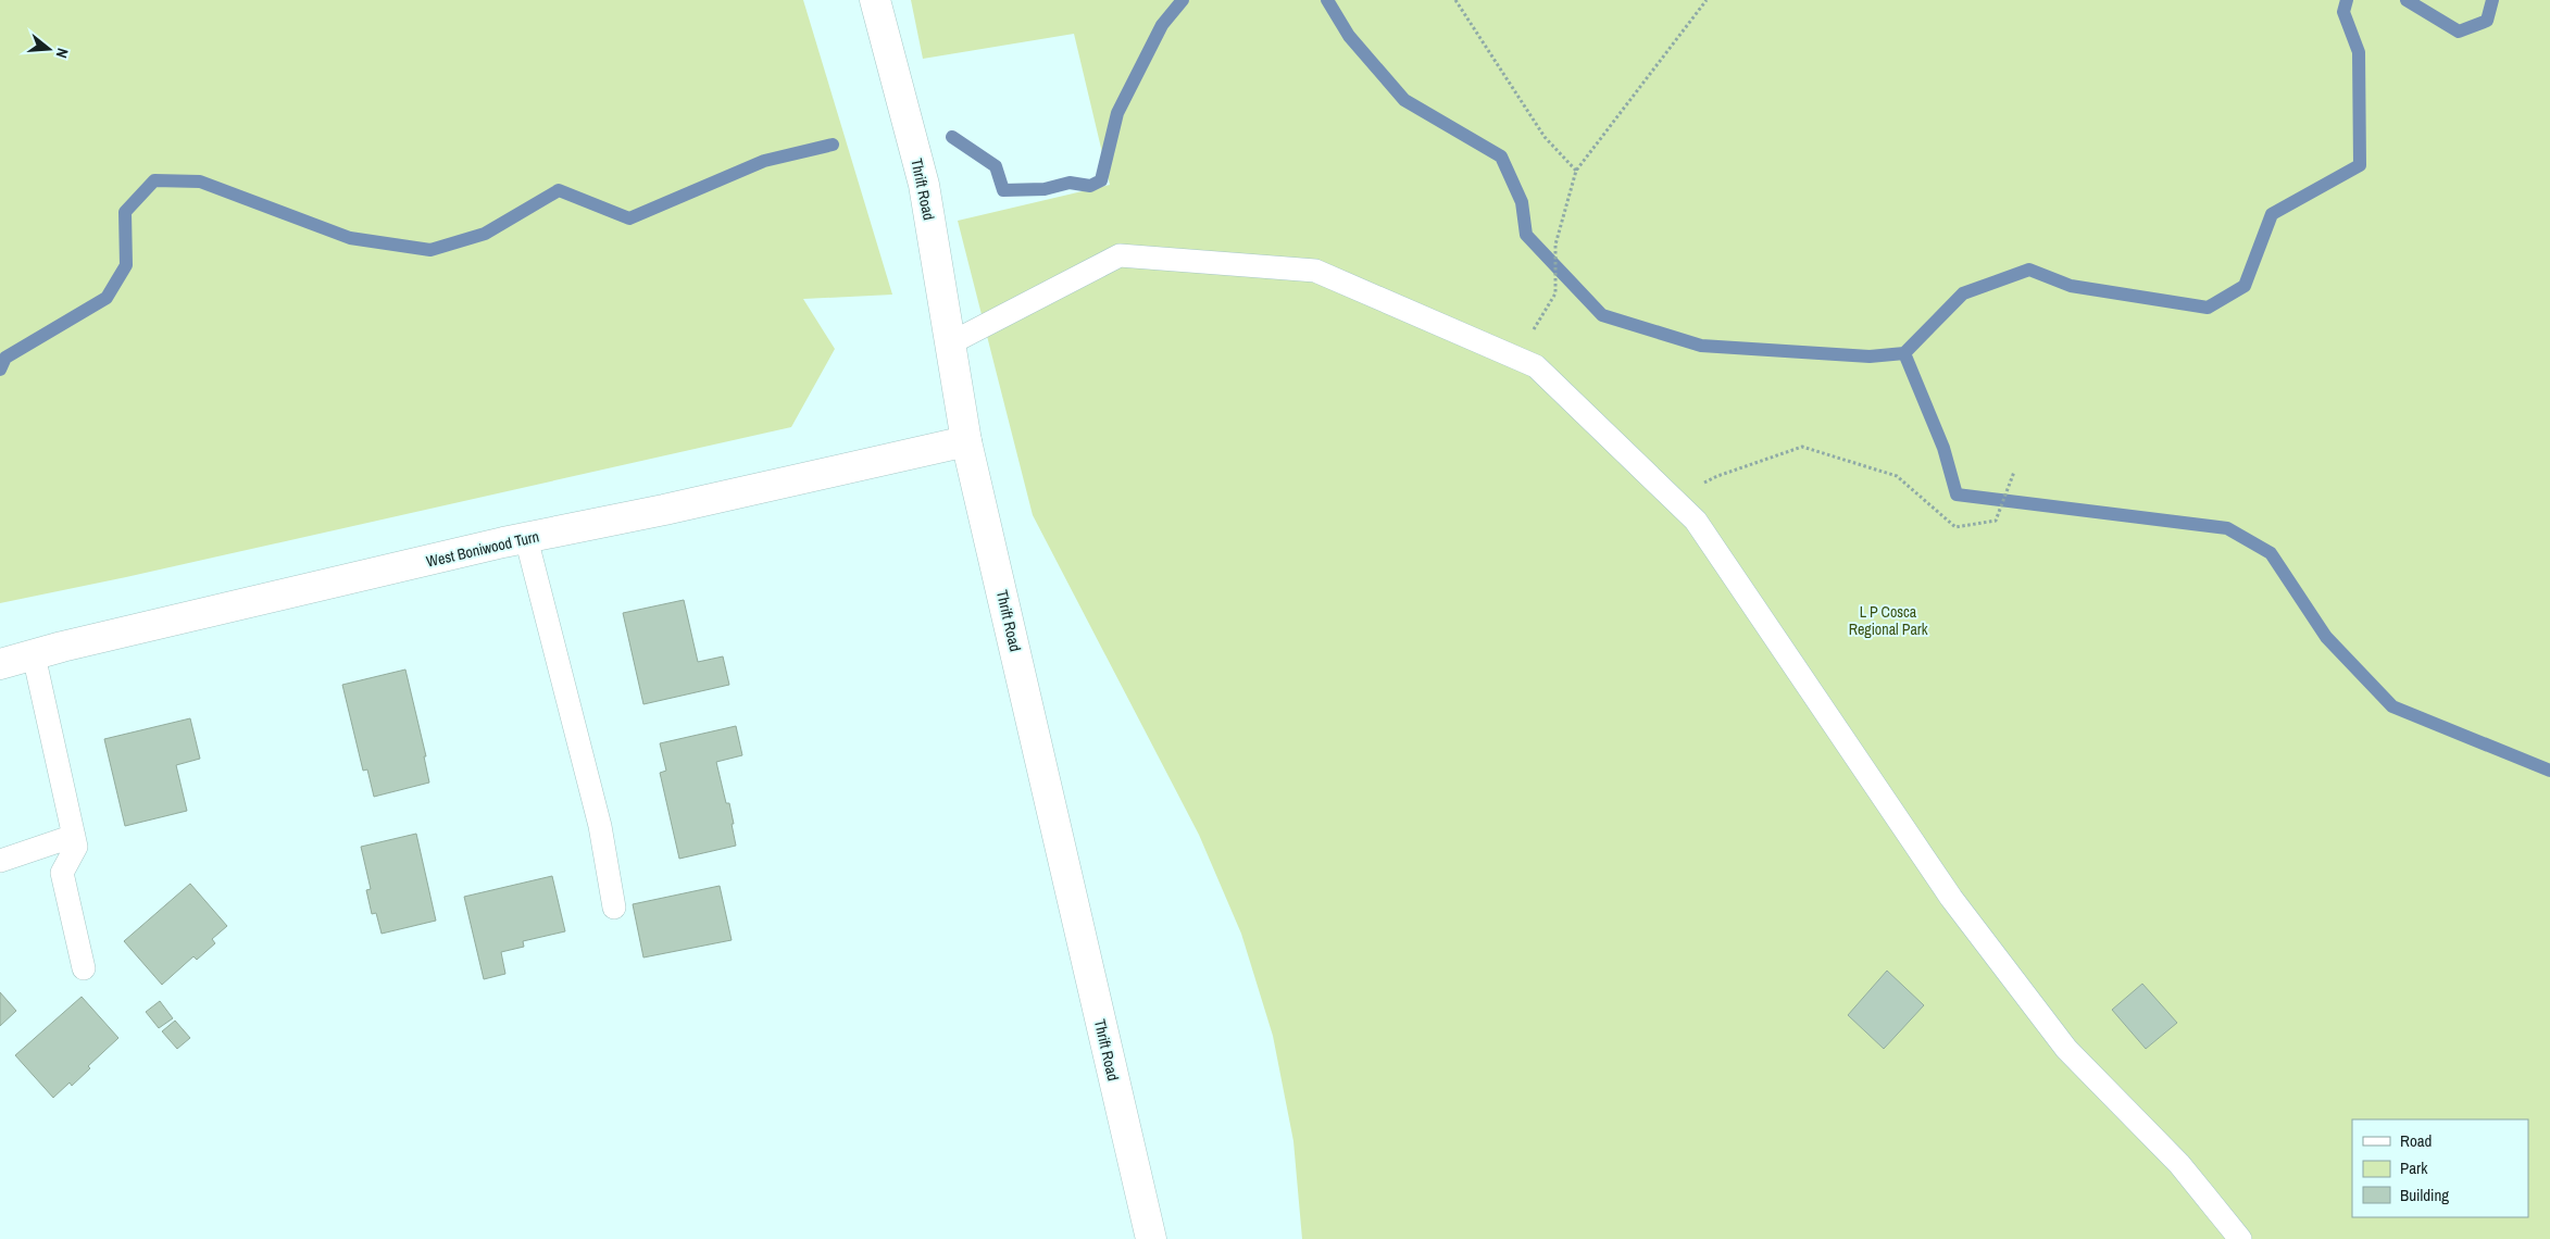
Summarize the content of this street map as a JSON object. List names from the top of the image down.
{
  "streets": {
    "street": ["Thrift Road", "West Boniwood Turn"]
  },
  "crossings": [
    ["Thrift Road", "West Boniwood Turn"]
  ],
  "parks": ["L P Cosca Regional Park"],
  "legend": ["Road", "Park", "Building"],
  "north": "right"
}
